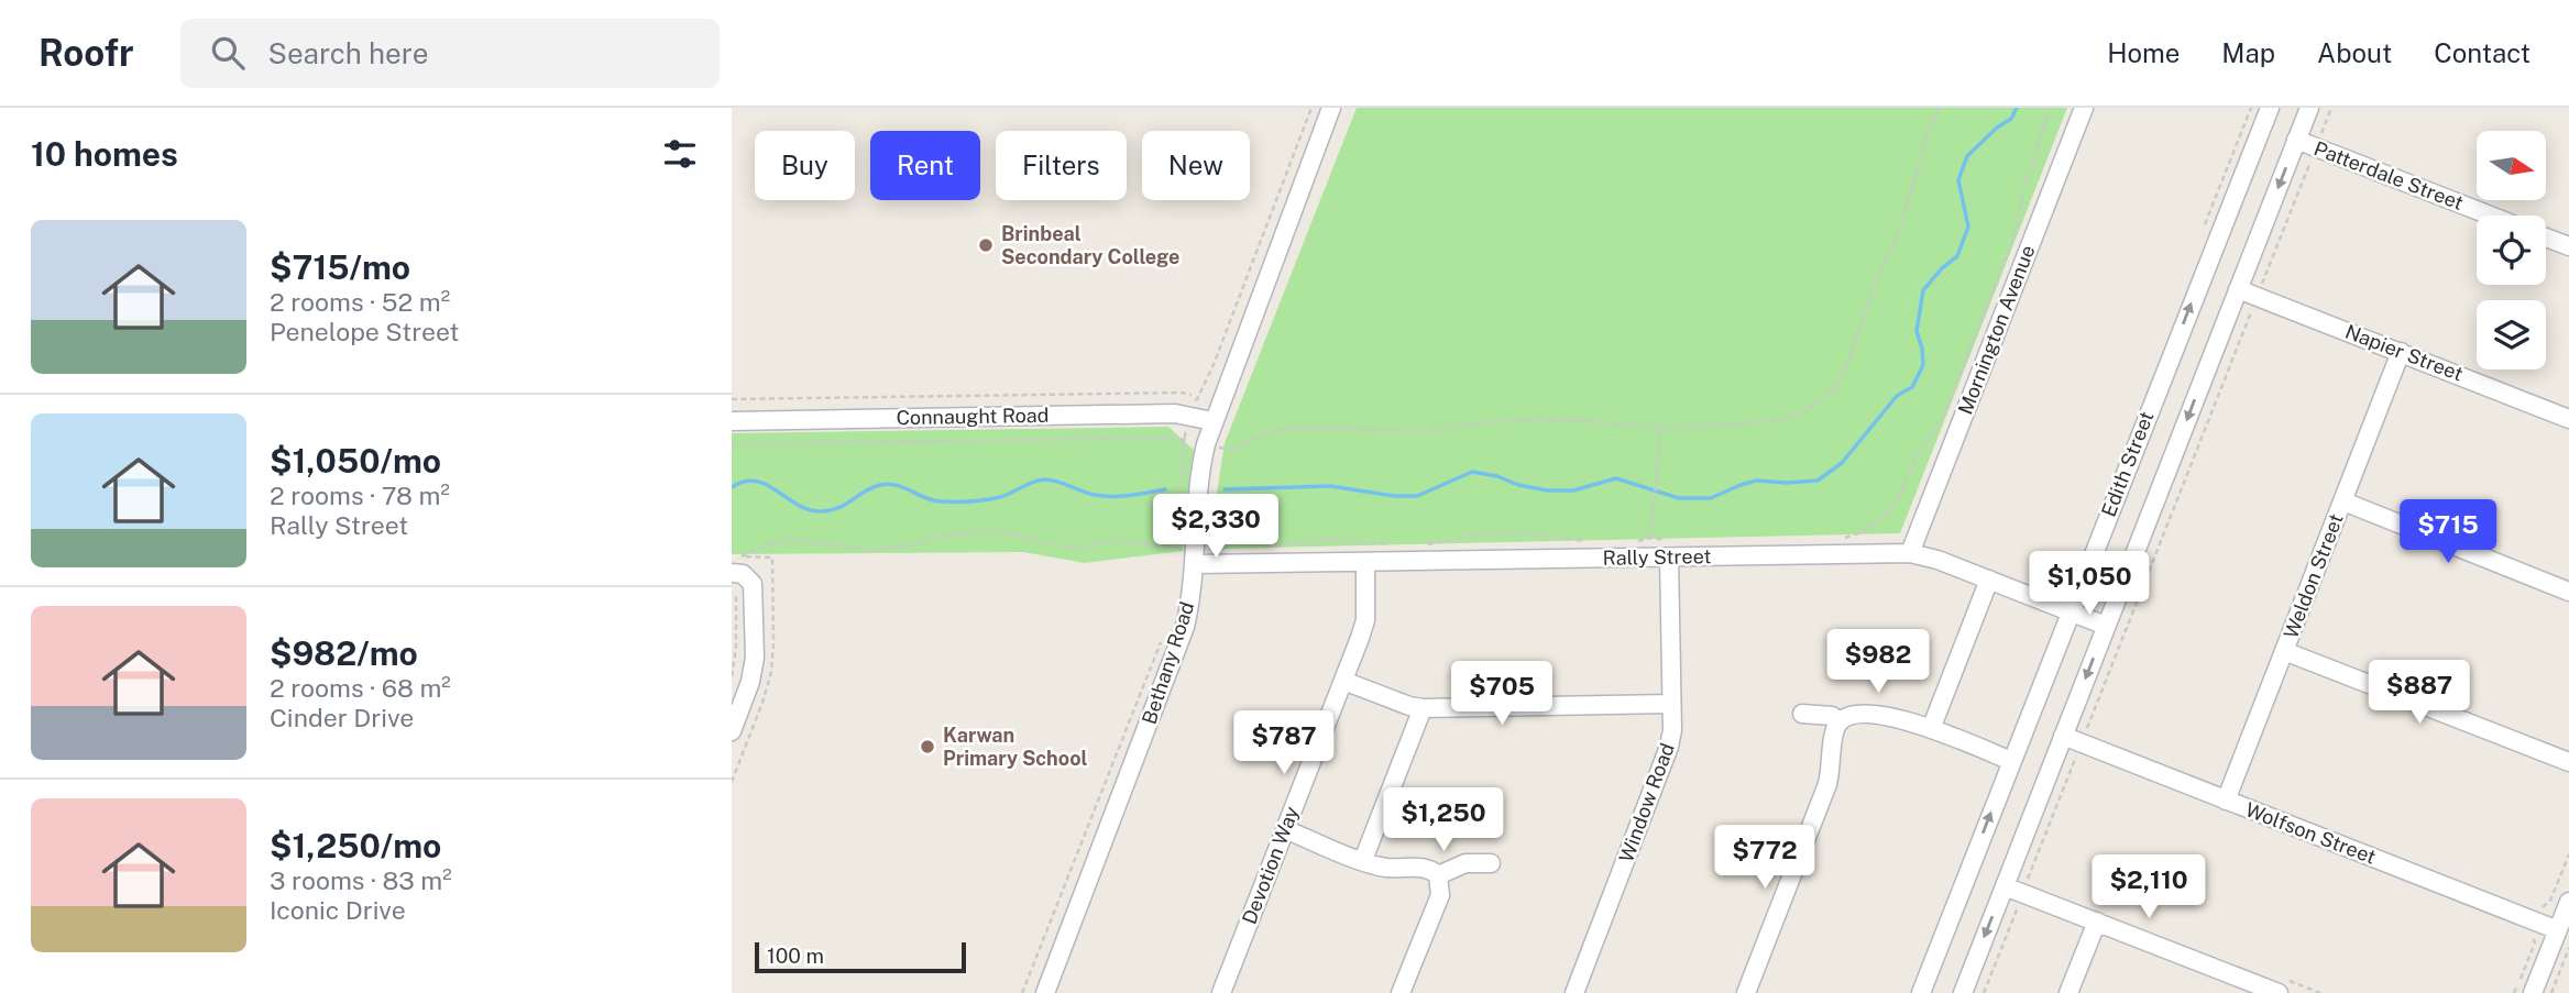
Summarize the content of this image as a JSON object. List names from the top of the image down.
{
  "streets": {
    "street": [
      "Patterdale Street",
      "Mornington Avenue",
      "Napier Street",
      "Connaught Road",
      "Edith Street",
      "Rally Street",
      "Weldon Street",
      "Bethany Road",
      "Window Road",
      "Wolfson Street",
      "Devotion Way"
    ]
  },
  "crossings": [
    ["Patterdale Street", "Edith Street"],
    ["Mornington Avenue", "Rally Street"],
    ["Napier Street", "Edith Street"],
    ["Napier Street", "Weldon Street"],
    ["Connaught Road", "Bethany Road"],
    ["Edith Street", "Rally Street"],
    ["Edith Street", "Wolfson Street"],
    ["Rally Street", "Bethany Road"],
    ["Rally Street", "Window Road"],
    ["Rally Street", "Devotion Way"],
    ["Weldon Street", "Wolfson Street"]
  ],
  "places": ["Brinbeal Secondary College", "Karwan Primary School"],
  "scale_bar": "100 m",
  "north": "right",
  "page": {
    "header": "Roofr",
    "search": "Search here",
    "nav": [
      "Home",
      "Map",
      "About",
      "Contact"
    ],
    "heading": "10 homes",
    "chip": [
      "Buy",
      "Rent",
      "Filters",
      "New"
    ],
    "list": [
      {
        "name": "$715/mo",
        "note": "2 rooms · 52 m² · Penelope Street"
      },
      {
        "name": "$1,050/mo",
        "note": "2 rooms · 78 m² · Rally Street"
      },
      {
        "name": "$982/mo",
        "note": "2 rooms · 68 m² · Cinder Drive"
      },
      {
        "name": "$1,250/mo",
        "note": "3 rooms · 83 m² · Iconic Drive"
      }
    ],
    "price": [
      "$2,330",
      "$715",
      "$1,050",
      "$982",
      "$887",
      "$705",
      "$787",
      "$1,250",
      "$772",
      "$2,110"
    ],
    "scale": "100 m"
  }
}
